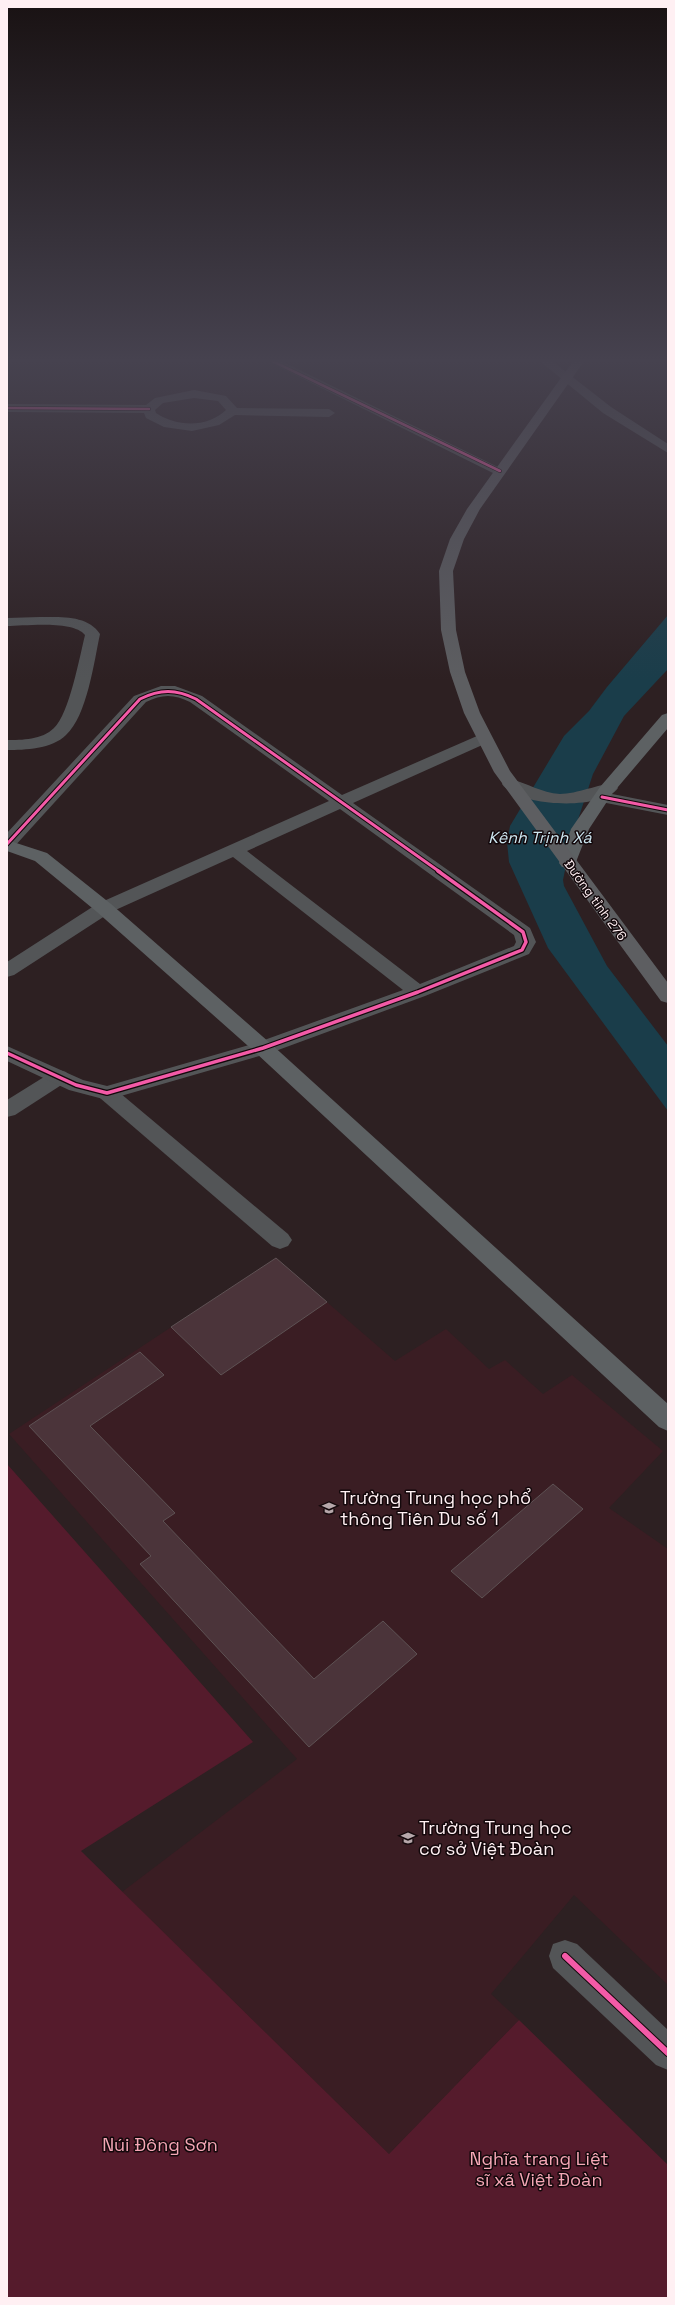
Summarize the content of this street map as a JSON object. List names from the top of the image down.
{
  "streets": {
    "main road": ["Đường tỉnh 276"]
  },
  "water": ["Kênh Trịnh Xá"],
  "parks": ["Núi Đông Sơn", "Nghĩa trang Liệt sĩ xã Việt Đoàn"],
  "places": {
    "school or university": ["Trường Trung học phổ thông Tiên Du số 1", "Trường Trung học cơ sở Việt Đoàn"]
  }
}
